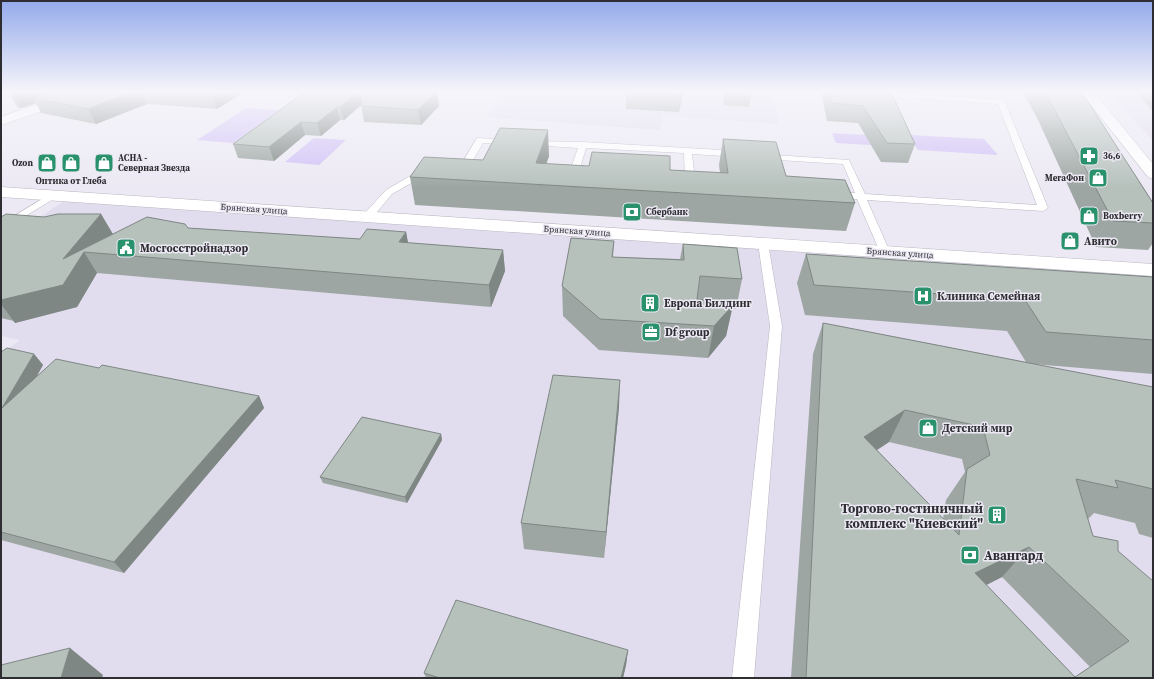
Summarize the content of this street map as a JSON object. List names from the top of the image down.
{
  "streets": {
    "street": ["Брянская улица"]
  },
  "places": {
    "pharmacy": ["36,6"],
    "shop": [
      "Ozon",
      "Оптика от Глеба",
      "АСНА - Северная Звезда",
      "МегаФон",
      "Boxberry",
      "Авито",
      "Детский мир"
    ],
    "bank": ["Сбербанк", "Авангард"],
    "public building": ["Мосгосстройнадзор"],
    "hospital": ["Клиника Семейная"],
    "building": ["Европа Билдинг", "Торгово-гостиничный комплекс \"Киевский\""],
    "office": ["Df group"]
  }
}
